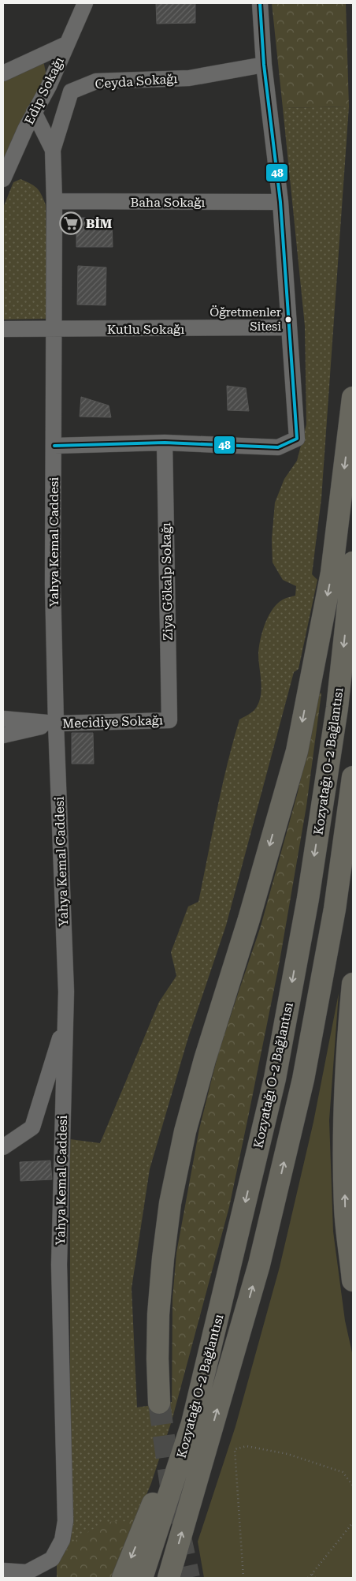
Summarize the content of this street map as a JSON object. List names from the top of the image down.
{
  "streets": {
    "highway": ["Kozyatağı O-2 Bağlantısı"],
    "street": [
      "Ceyda Sokağı",
      "Edip Sokağı",
      "Baha Sokağı",
      "Kutlu Sokağı",
      "Yahya Kemal Caddesi",
      "Ziya Gökalp Sokağı",
      "Mecidiye Sokağı"
    ]
  },
  "crossings": [
    ["Ceyda Sokağı", "Yahya Kemal Caddesi"],
    ["Edip Sokağı", "Yahya Kemal Caddesi"],
    ["Baha Sokağı", "Yahya Kemal Caddesi"],
    ["Kutlu Sokağı", "Yahya Kemal Caddesi"],
    ["Yahya Kemal Caddesi", "Mecidiye Sokağı"],
    ["Ziya Gökalp Sokağı", "Mecidiye Sokağı"]
  ],
  "places": {
    "supermarket": ["BİM"],
    "other": ["Öğretmenler Sitesi"]
  },
  "lines": ["transit line 48"]
}
